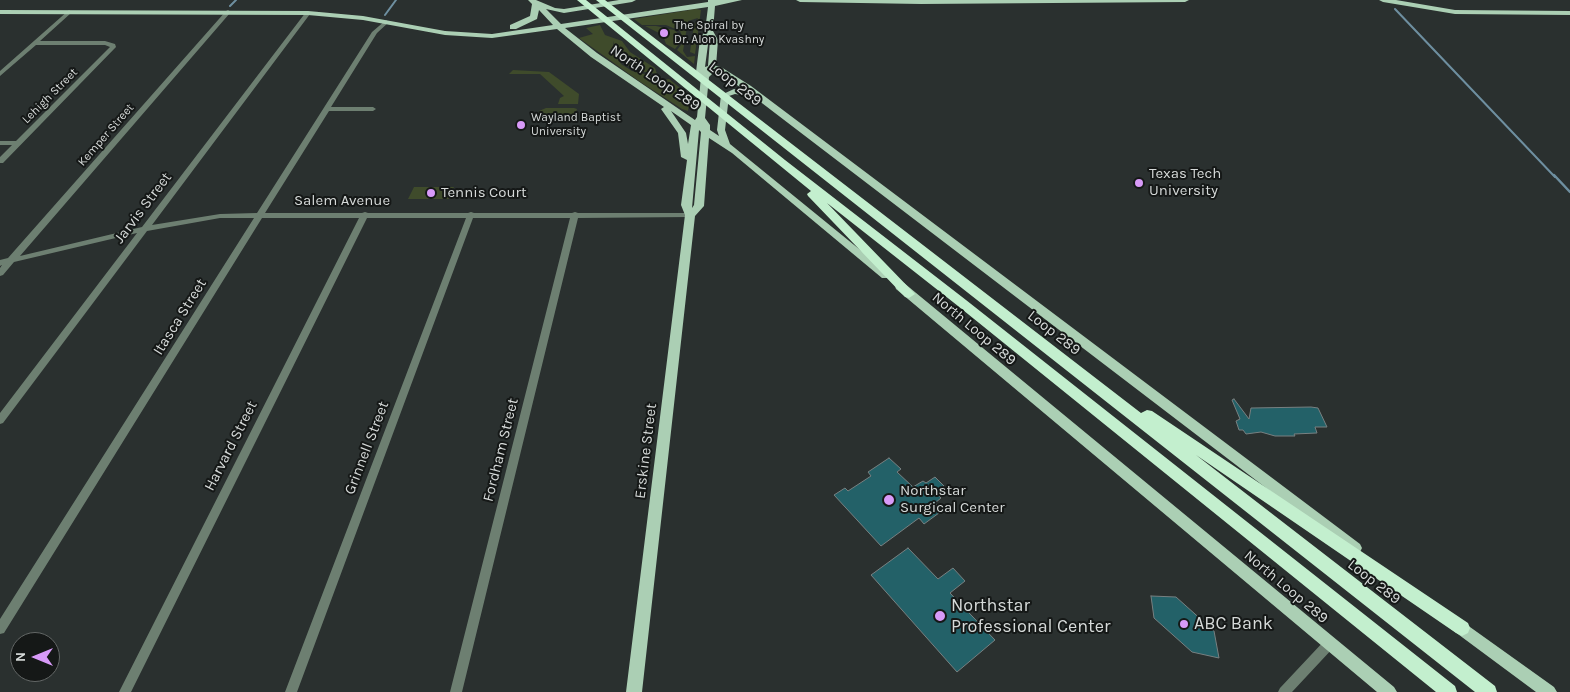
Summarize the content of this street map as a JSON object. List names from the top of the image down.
{
  "streets": {
    "highway": ["Loop 289"],
    "main road": ["North Loop 289", "Erskine Street"],
    "street": [
      "Lehigh Street",
      "Kemper Street",
      "Salem Avenue",
      "Jarvis Street",
      "Itasca Street",
      "Harvard Street",
      "Grinnell Street",
      "Fordham Street"
    ]
  },
  "crossings": [
    ["North Loop 289", "Erskine Street"],
    ["Kemper Street", "Salem Avenue"],
    ["Salem Avenue", "Jarvis Street"],
    ["Salem Avenue", "Itasca Street"],
    ["Salem Avenue", "Harvard Street"],
    ["Salem Avenue", "Grinnell Street"],
    ["Salem Avenue", "Fordham Street"],
    ["Salem Avenue", "Erskine Street"]
  ],
  "places": [
    "The Spiral by Dr. Alon Kvashny",
    "Wayland Baptist University",
    "Texas Tech University",
    "Tennis Court",
    "Northstar Surgical Center",
    "Northstar Professional Center",
    "ABC Bank"
  ],
  "north": "left"
}
